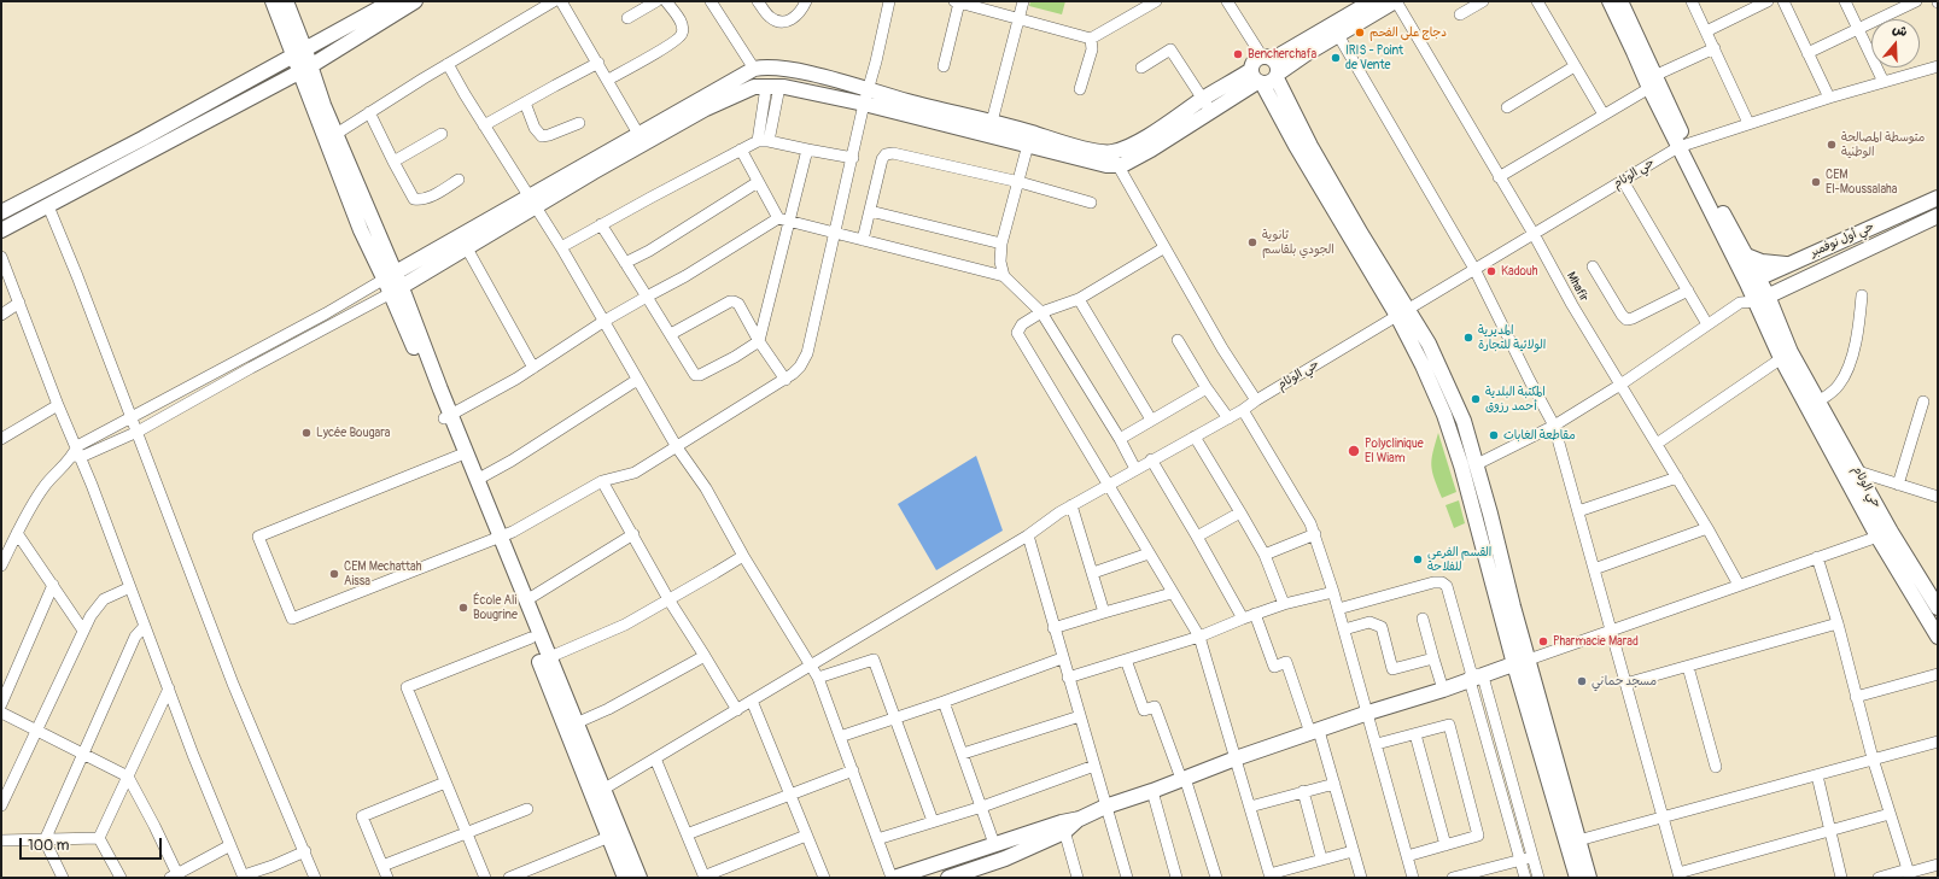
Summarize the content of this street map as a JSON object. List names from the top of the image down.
{
  "streets": {
    "street": ["حي الوئام", "حي أول نوفمبر", "Mhafir"]
  },
  "crossings": [
    ["حي الوئام", "حي أول نوفمبر"],
    ["حي الوئام", "Mhafir"]
  ],
  "places": [
    "دجاج على الفحم",
    "Bencherchafa",
    "IRIS - Point de Vente",
    "متوسطة المصالحة الوطنية",
    "CEM El-Moussalaha",
    "ثانوية الجودي بلقاسم",
    "Kadouh",
    "المديرية الولائية للتجارة",
    "المكتبة البلدية أحمد رزوق",
    "Lycée Bougara",
    "مقاطعة الغابات",
    "Polyclinique El Wiam",
    "القسم الفرعي للفلاحة",
    "CEM Mechattah Aissa",
    "École Ali Bougrine",
    "Pharmacie Marad",
    "مسجد حماني"
  ],
  "scale_bar": "100 m",
  "north": "top"
}
